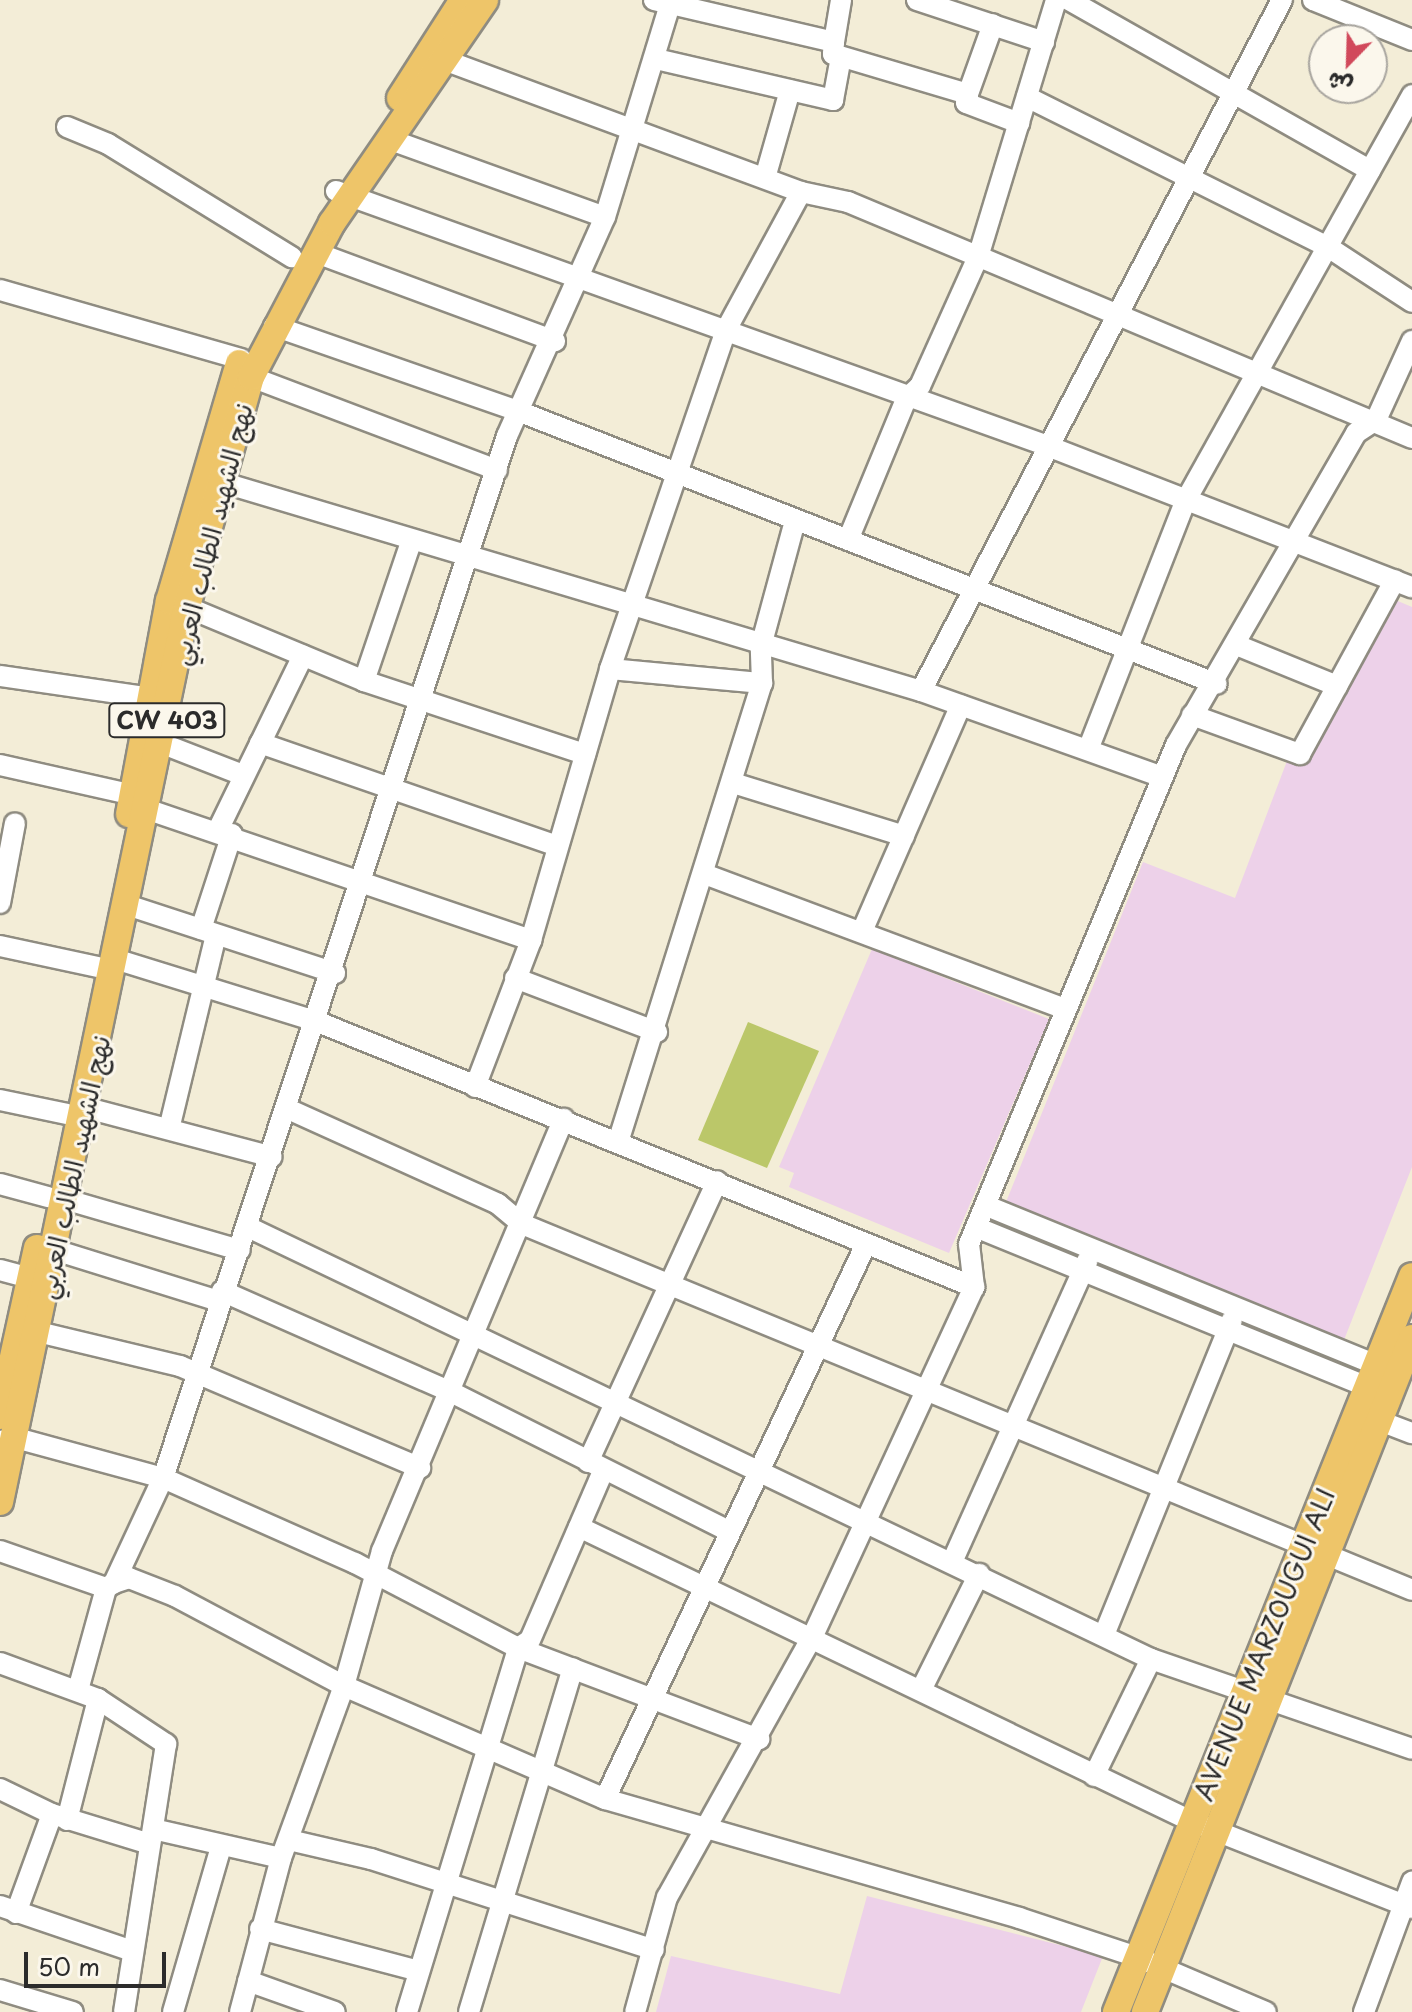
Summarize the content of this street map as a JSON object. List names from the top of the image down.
{
  "streets": {
    "main road": ["نهج الشهيد الطالب العربي", "CW 403", "AVENUE MARZOUGUI ALI"]
  },
  "scale_bar": "50 m",
  "north": "bottom left"
}
